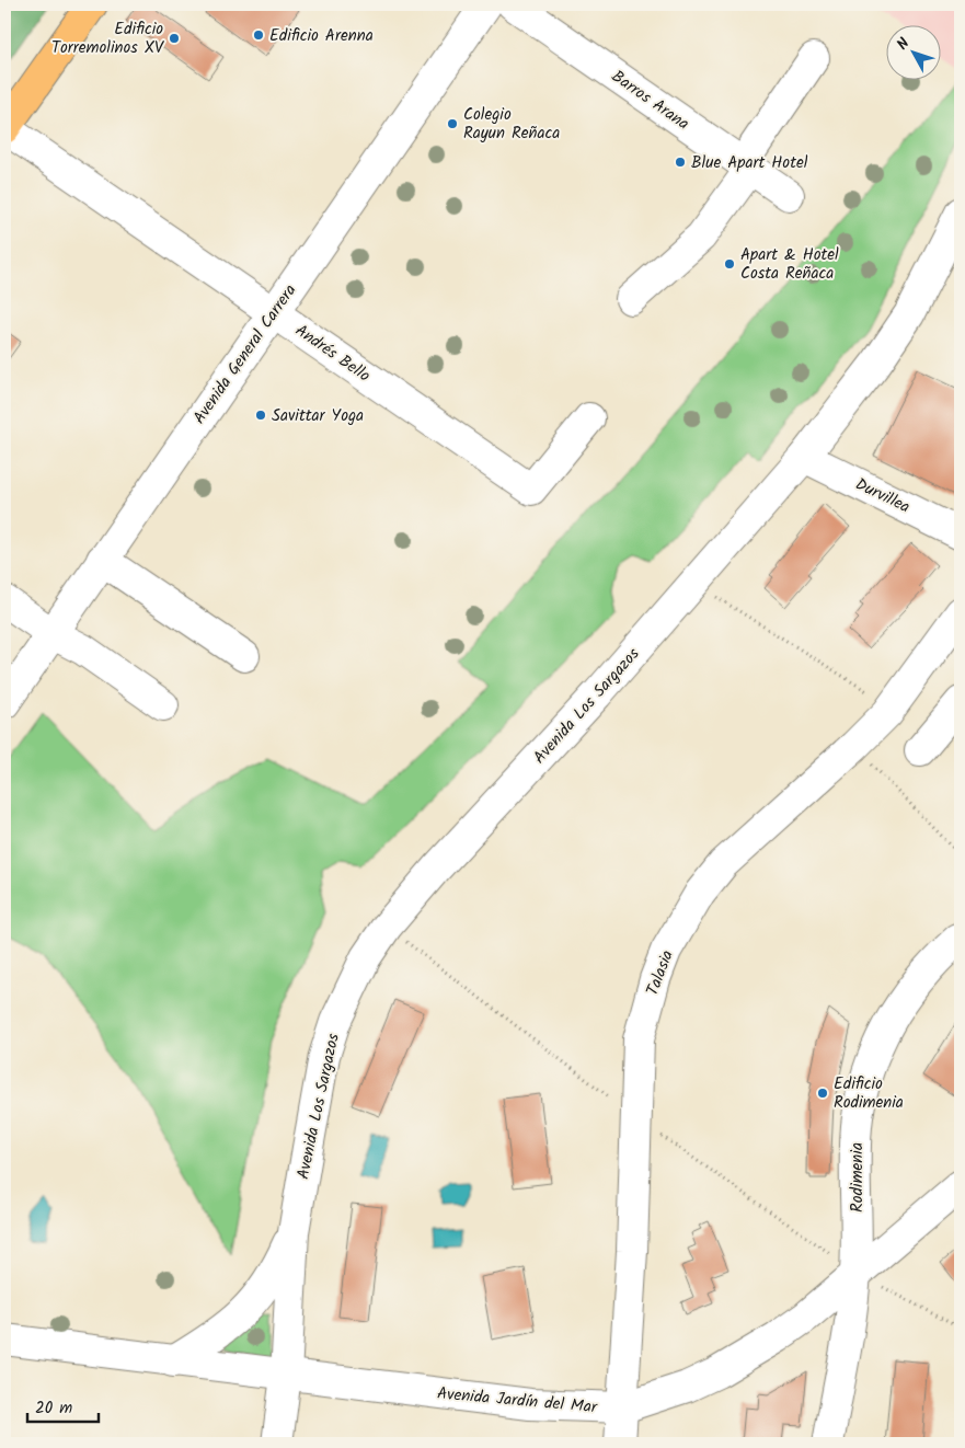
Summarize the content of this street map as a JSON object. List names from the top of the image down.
{
  "streets": {
    "street": [
      "Barros Arana",
      "Andrés Bello",
      "Avenida General Carrera",
      "Durvillea",
      "Avenida Los Sargazos",
      "Talasia",
      "Rodimenia",
      "Avenida Jardín del Mar"
    ]
  },
  "crossings": [
    ["Andrés Bello", "Avenida General Carrera"],
    ["Durvillea", "Avenida Los Sargazos"],
    ["Avenida Los Sargazos", "Avenida Jardín del Mar"],
    ["Talasia", "Avenida Jardín del Mar"],
    ["Rodimenia", "Avenida Jardín del Mar"]
  ],
  "places": [
    "Edificio Arenna",
    "Edificio Torremolinos XV",
    "Colegio Rayun Reñaca",
    "Blue Apart Hotel",
    "Apart & Hotel Costa Reñaca",
    "Savittar Yoga",
    "Edificio Rodimenia"
  ],
  "scale_bar": "20 m",
  "north": "top left"
}
